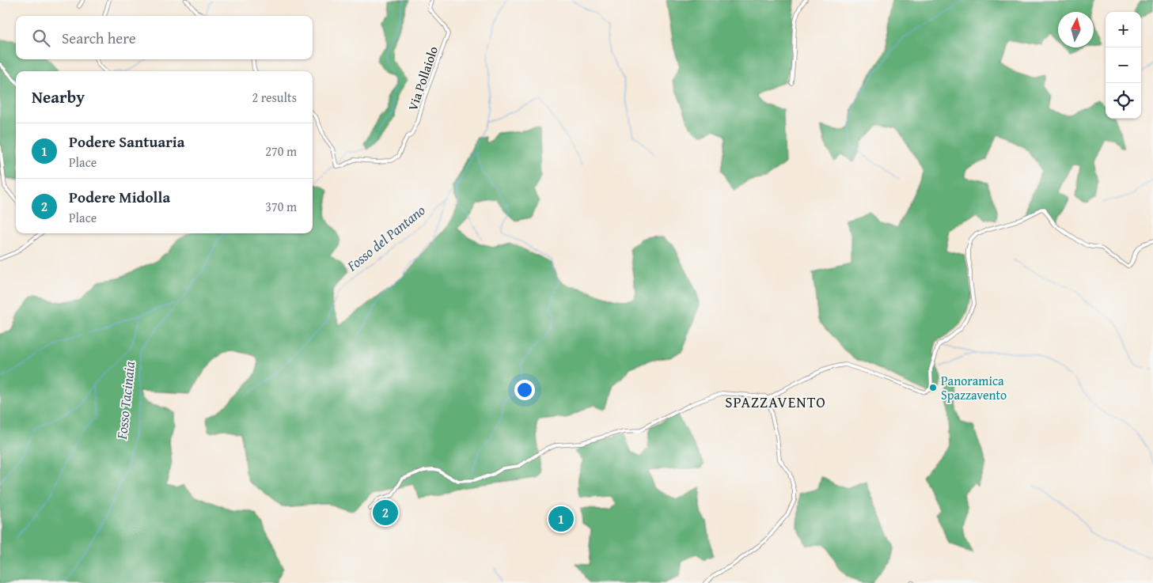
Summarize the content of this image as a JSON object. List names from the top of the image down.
{
  "streets": {
    "street": ["Via Pollaiolo"]
  },
  "districts": ["SPAZZAVENTO"],
  "water": ["Fosso del Pantano", "Fosso Tacinaia"],
  "places": ["Panoramica Spazzavento"],
  "north": "top",
  "page": {
    "map_buttons": ["+", "−"],
    "search": "Search here",
    "heading": ["Nearby", "2 results"],
    "list": [
      {
        "mark": "1",
        "name": "Podere Santuaria",
        "note": "Place",
        "value": "270 m"
      },
      {
        "mark": "2",
        "name": "Podere Midolla",
        "note": "Place",
        "value": "370 m"
      }
    ],
    "pins": ["2", "1"]
  }
}
